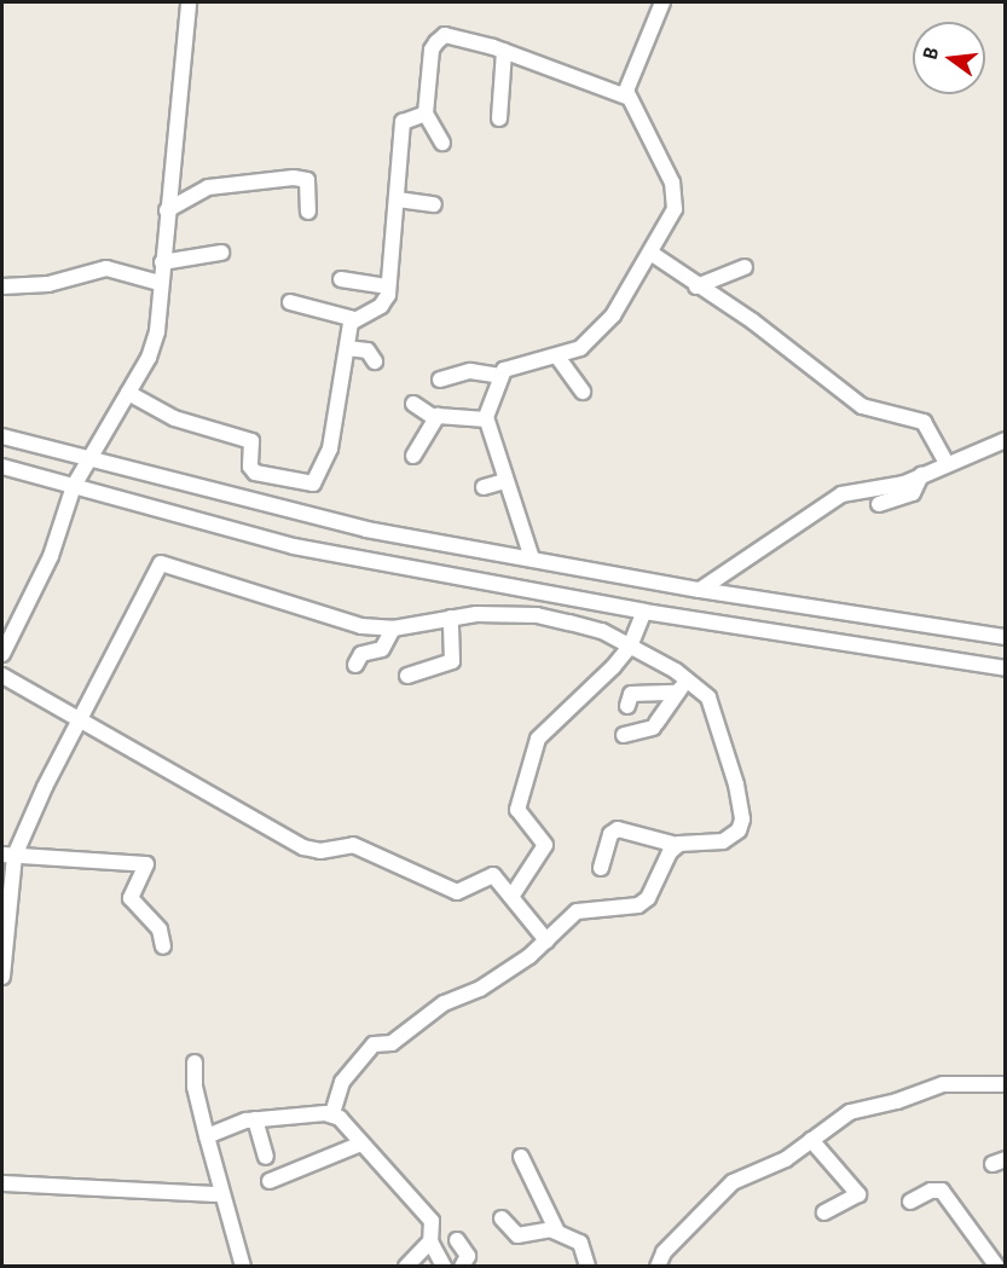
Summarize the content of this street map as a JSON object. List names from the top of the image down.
{
  "north": "left"
}
